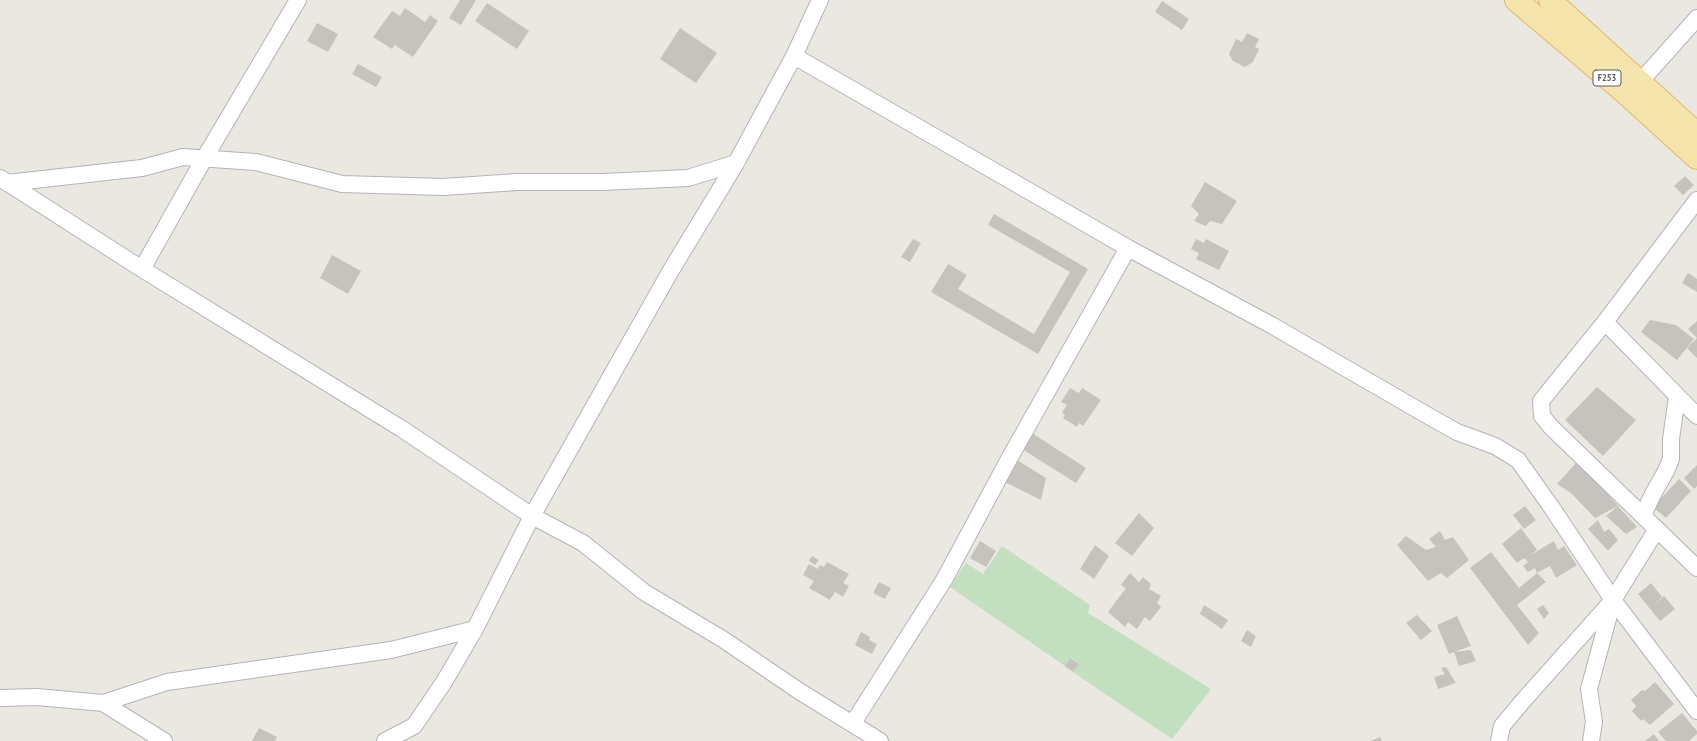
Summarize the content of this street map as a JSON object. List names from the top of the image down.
{
  "streets": {
    "main road": ["F253"]
  }
}
